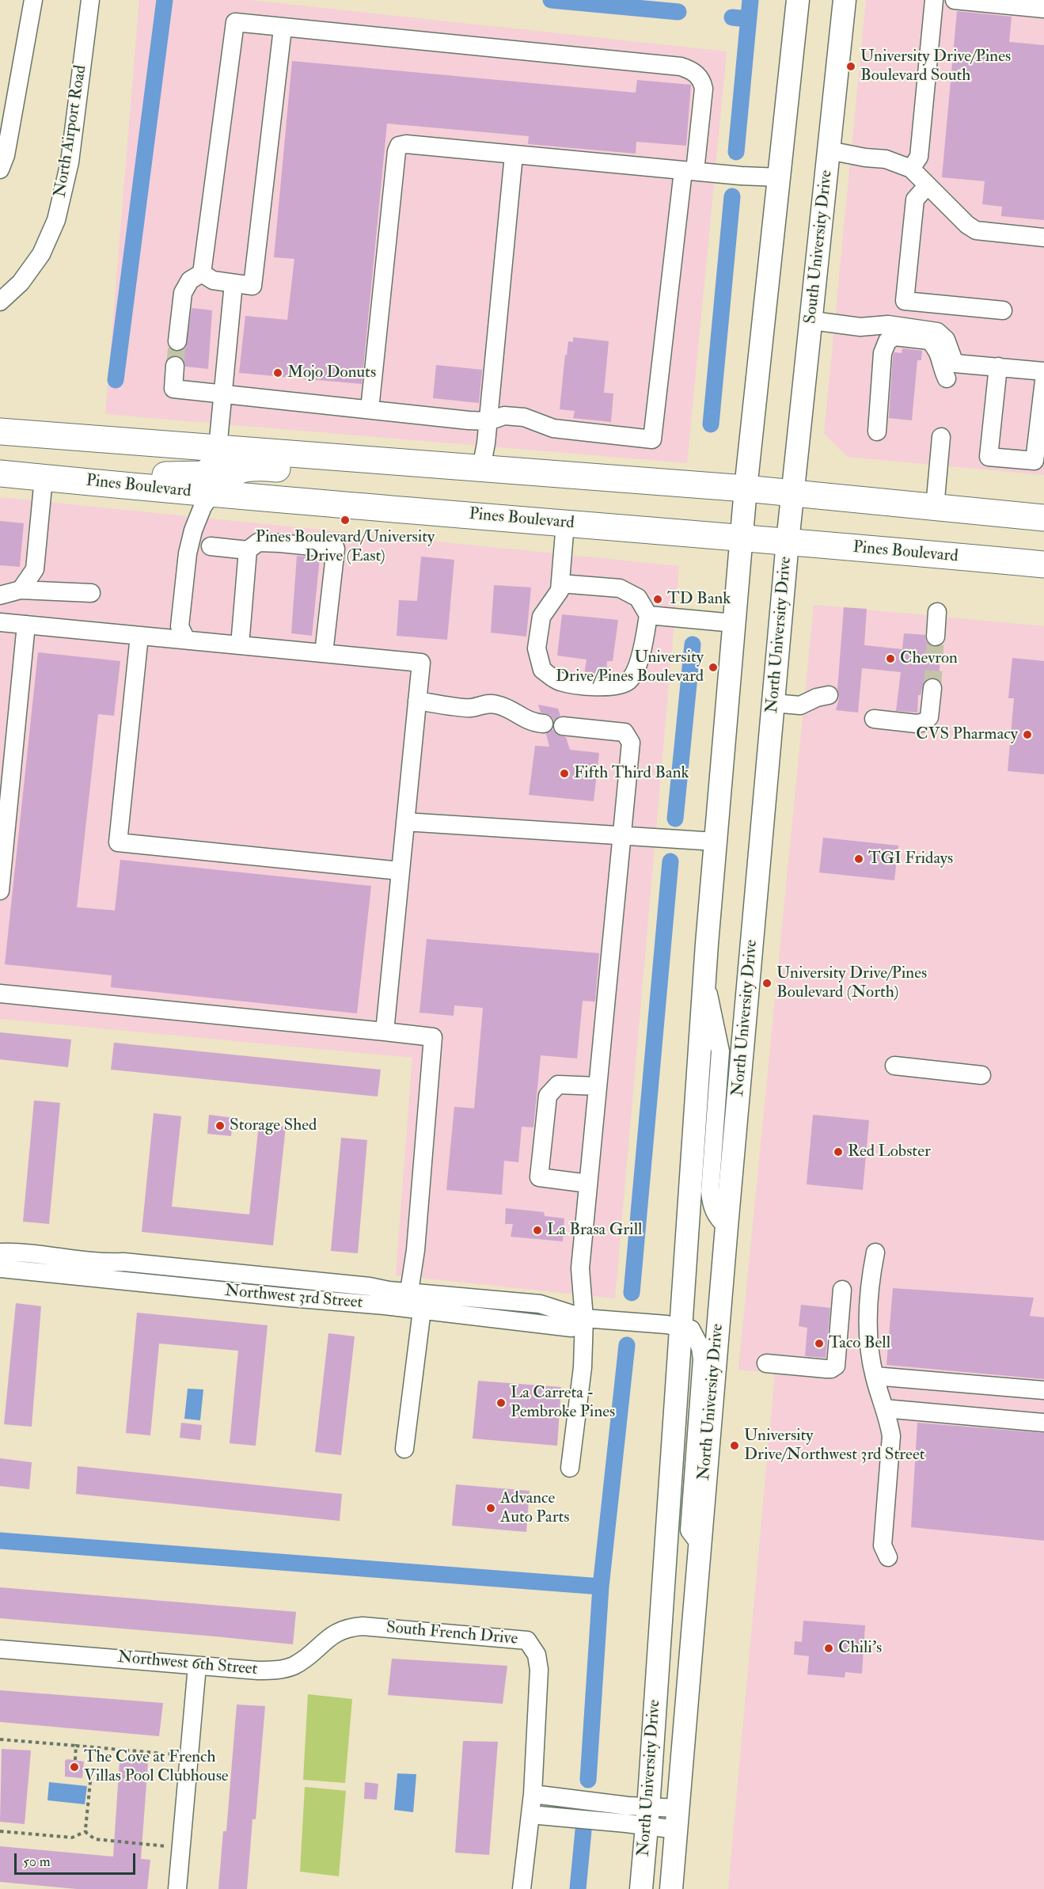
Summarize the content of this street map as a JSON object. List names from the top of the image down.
{
  "streets": {
    "highway": ["Pines Boulevard"],
    "main road": ["South University Drive", "North University Drive"],
    "street": [
      "North Airport Road",
      "Northwest 3rd Street",
      "South French Drive",
      "Northwest 6th Street"
    ]
  },
  "crossings": [
    ["South University Drive", "North University Drive"],
    ["Pines Boulevard", "North University Drive"],
    ["North University Drive", "Northwest 3rd Street"],
    ["South French Drive", "Northwest 6th Street"]
  ],
  "places": [
    "University Drive/Pines Boulevard South",
    "Mojo Donuts",
    "Pines Boulevard/University Drive (East)",
    "TD Bank",
    "Chevron",
    "University Drive/Pines Boulevard",
    "CVS Pharmacy",
    "Fifth Third Bank",
    "TGI Fridays",
    "University Drive/Pines Boulevard (North)",
    "Storage Shed",
    "Red Lobster",
    "La Brasa Grill",
    "Taco Bell",
    "La Carreta - Pembroke Pines",
    "University Drive/Northwest 3rd Street",
    "Advance Auto Parts",
    "Chili's",
    "The Cove at French Villas Pool Clubhouse"
  ],
  "scale_bar": "50 m"
}
